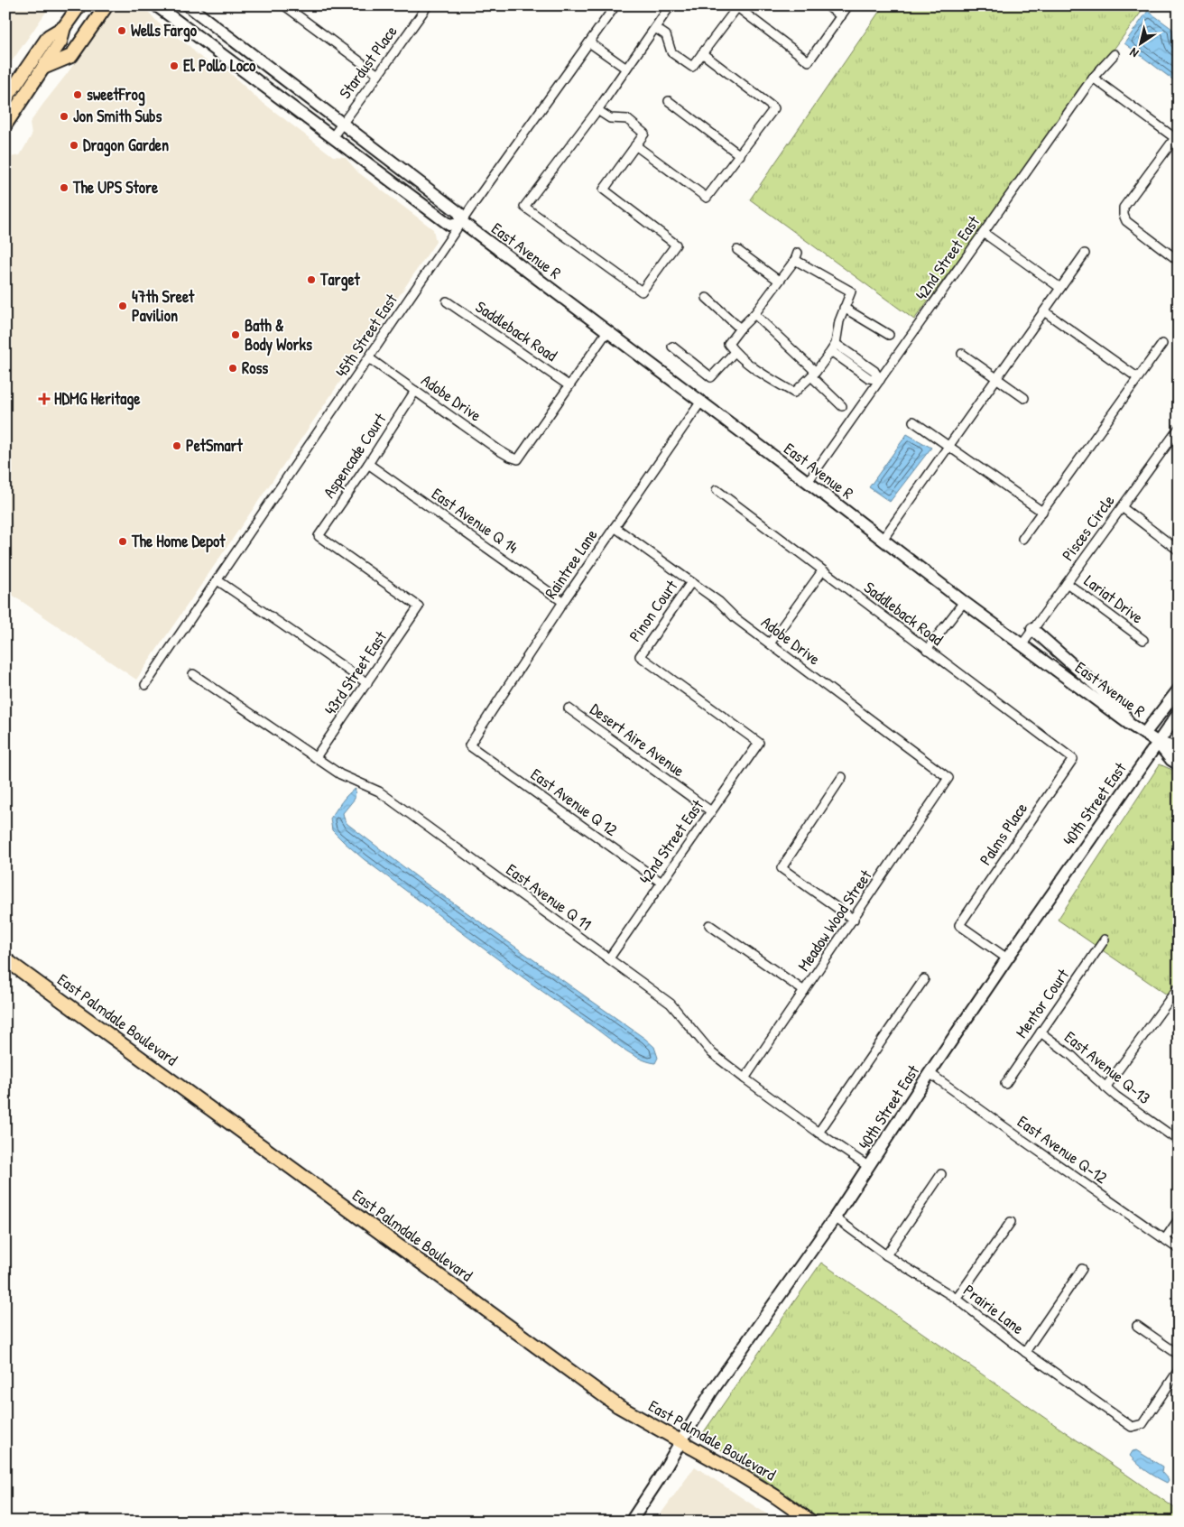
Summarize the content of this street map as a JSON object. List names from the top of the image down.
{
  "streets": {
    "highway": ["East Palmdale Boulevard"],
    "main road": ["East Avenue R", "40th Street East"],
    "street": [
      "Stardust Place",
      "42nd Street East",
      "Saddleback Road",
      "45th Street East",
      "Adobe Drive",
      "Aspencade Court",
      "East Avenue Q 14",
      "Pisces Circle",
      "Raintree Lane",
      "Lariat Drive",
      "Pinon Court",
      "43rd Street East",
      "Desert Aire Avenue",
      "East Avenue Q 12",
      "Palms Place",
      "East Avenue Q 11",
      "Meadow Wood Street",
      "Mentor Court",
      "East Avenue Q-13",
      "East Avenue Q-12",
      "Prairie Lane"
    ]
  },
  "crossings": [
    ["Stardust Place", "East Avenue R"],
    ["East Avenue R", "42nd Street East"],
    ["East Avenue R", "45th Street East"],
    ["East Avenue R", "Pisces Circle"],
    ["East Avenue R", "Raintree Lane"],
    ["East Avenue R", "40th Street East"],
    ["42nd Street East", "Pinon Court"],
    ["42nd Street East", "Desert Aire Avenue"],
    ["42nd Street East", "East Avenue Q 12"],
    ["42nd Street East", "East Avenue Q 11"],
    ["Saddleback Road", "Adobe Drive"],
    ["Saddleback Road", "Palms Place"],
    ["45th Street East", "Adobe Drive"],
    ["Adobe Drive", "Aspencade Court"],
    ["Adobe Drive", "Raintree Lane"],
    ["Adobe Drive", "Pinon Court"],
    ["Adobe Drive", "Meadow Wood Street"],
    ["Aspencade Court", "East Avenue Q 14"],
    ["Aspencade Court", "43rd Street East"],
    ["East Avenue Q 14", "Raintree Lane"],
    ["Pisces Circle", "Lariat Drive"],
    ["Raintree Lane", "East Avenue Q 12"],
    ["43rd Street East", "East Avenue Q 11"],
    ["40th Street East", "Palms Place"],
    ["40th Street East", "East Avenue Q 11"],
    ["40th Street East", "East Palmdale Boulevard"],
    ["40th Street East", "East Avenue Q-12"],
    ["40th Street East", "Prairie Lane"],
    ["East Avenue Q 11", "Meadow Wood Street"],
    ["Mentor Court", "East Avenue Q-13"]
  ],
  "places": {
    "other": [
      "Wells Fargo",
      "El Pollo Loco",
      "sweetFrog",
      "Jon Smith Subs",
      "Dragon Garden",
      "The UPS Store",
      "Target",
      "47th Sreet Pavilion",
      "Bath & Body Works",
      "Ross",
      "PetSmart",
      "The Home Depot"
    ],
    "health": ["HDMG Heritage"]
  },
  "north": "bottom left"
}
